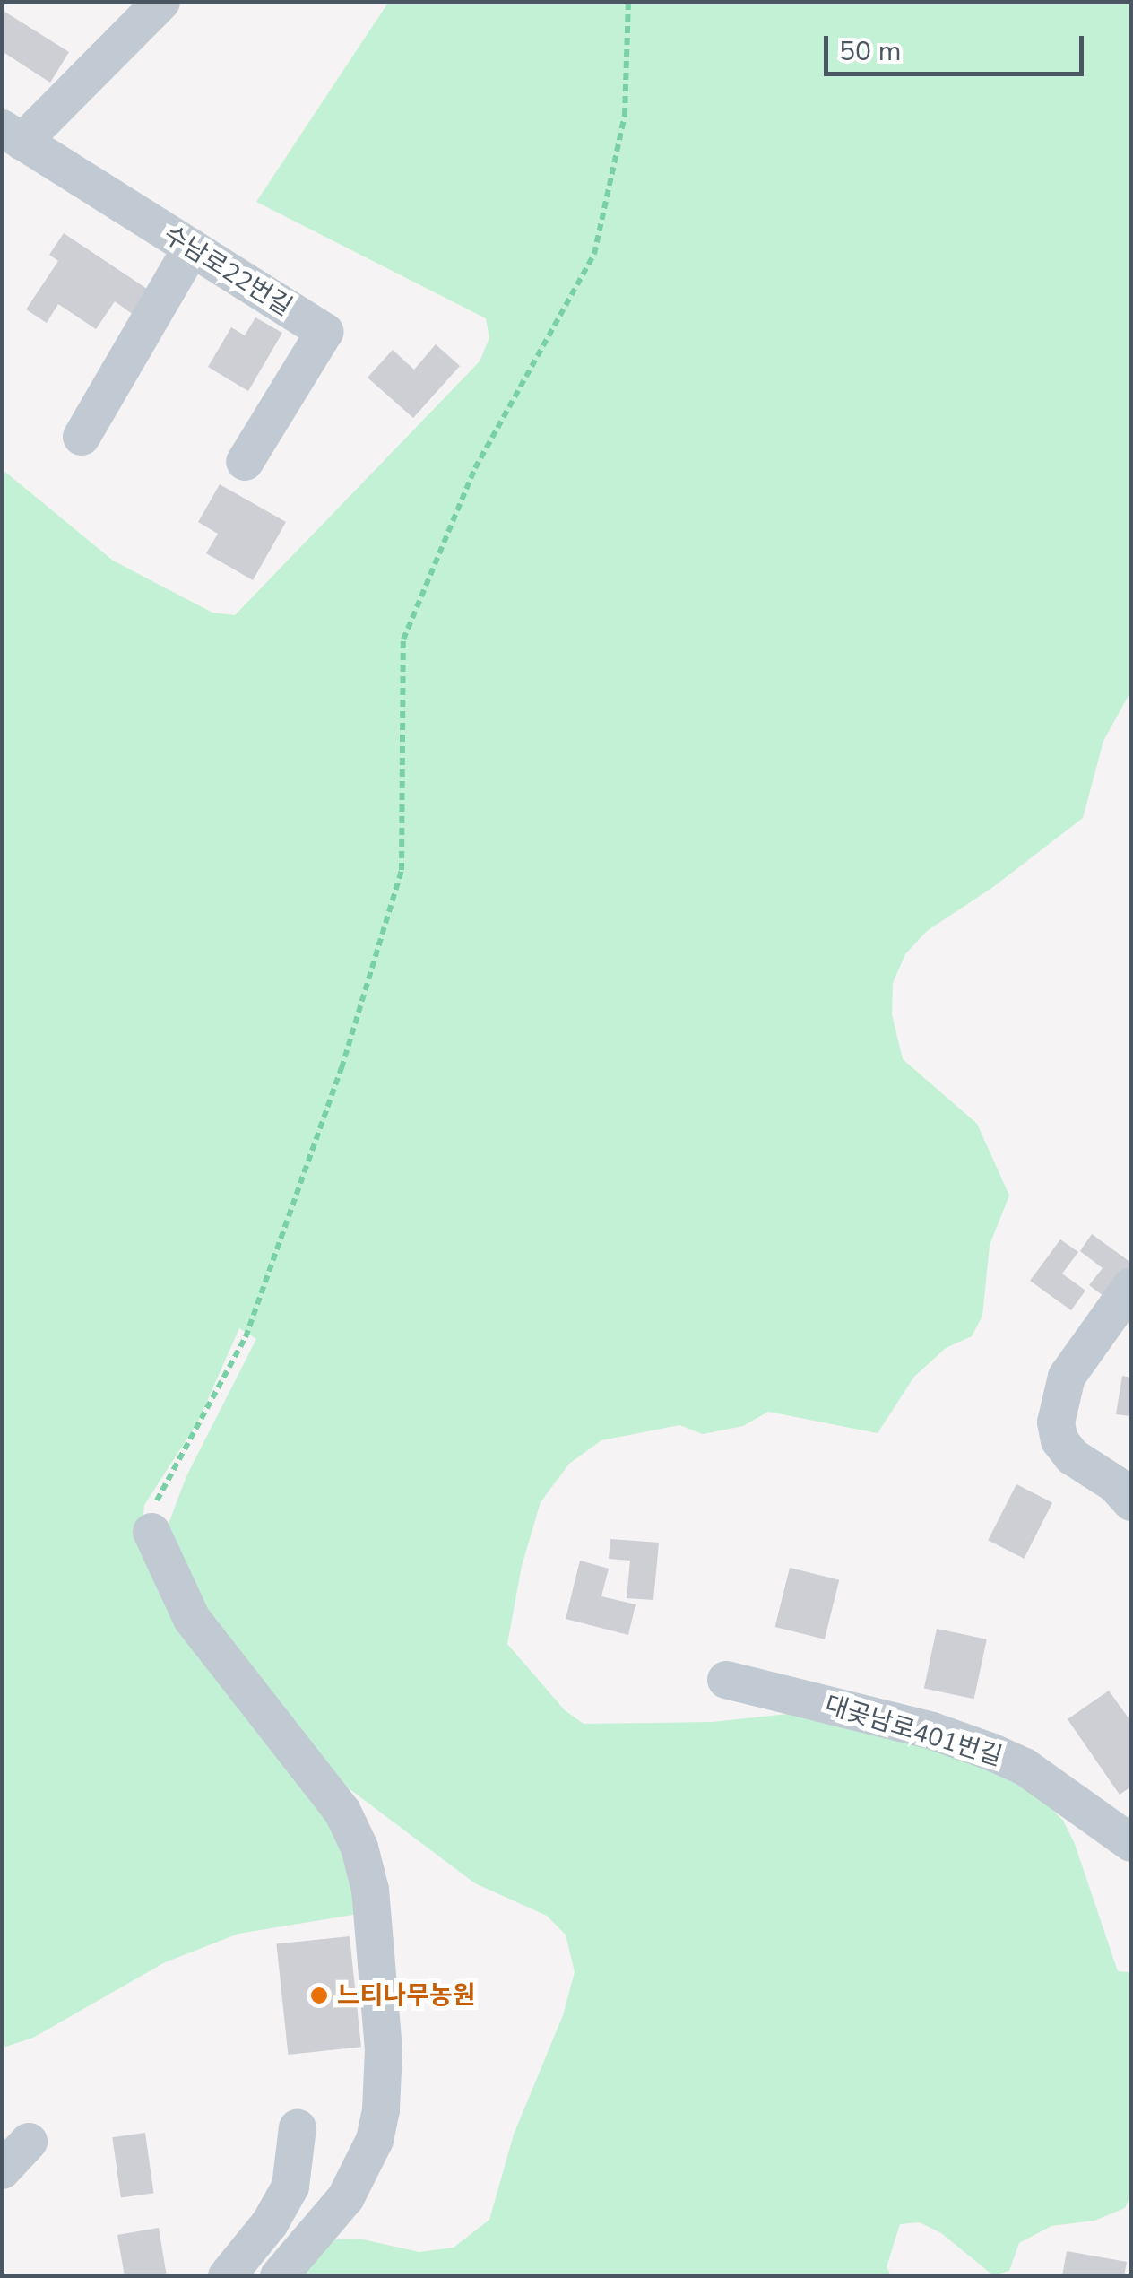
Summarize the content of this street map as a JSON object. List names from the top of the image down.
{
  "streets": {
    "lane": ["수남로22번길", "대곶남로401번길"]
  },
  "places": ["느티나무농원"],
  "scale_bar": "50 m"
}
